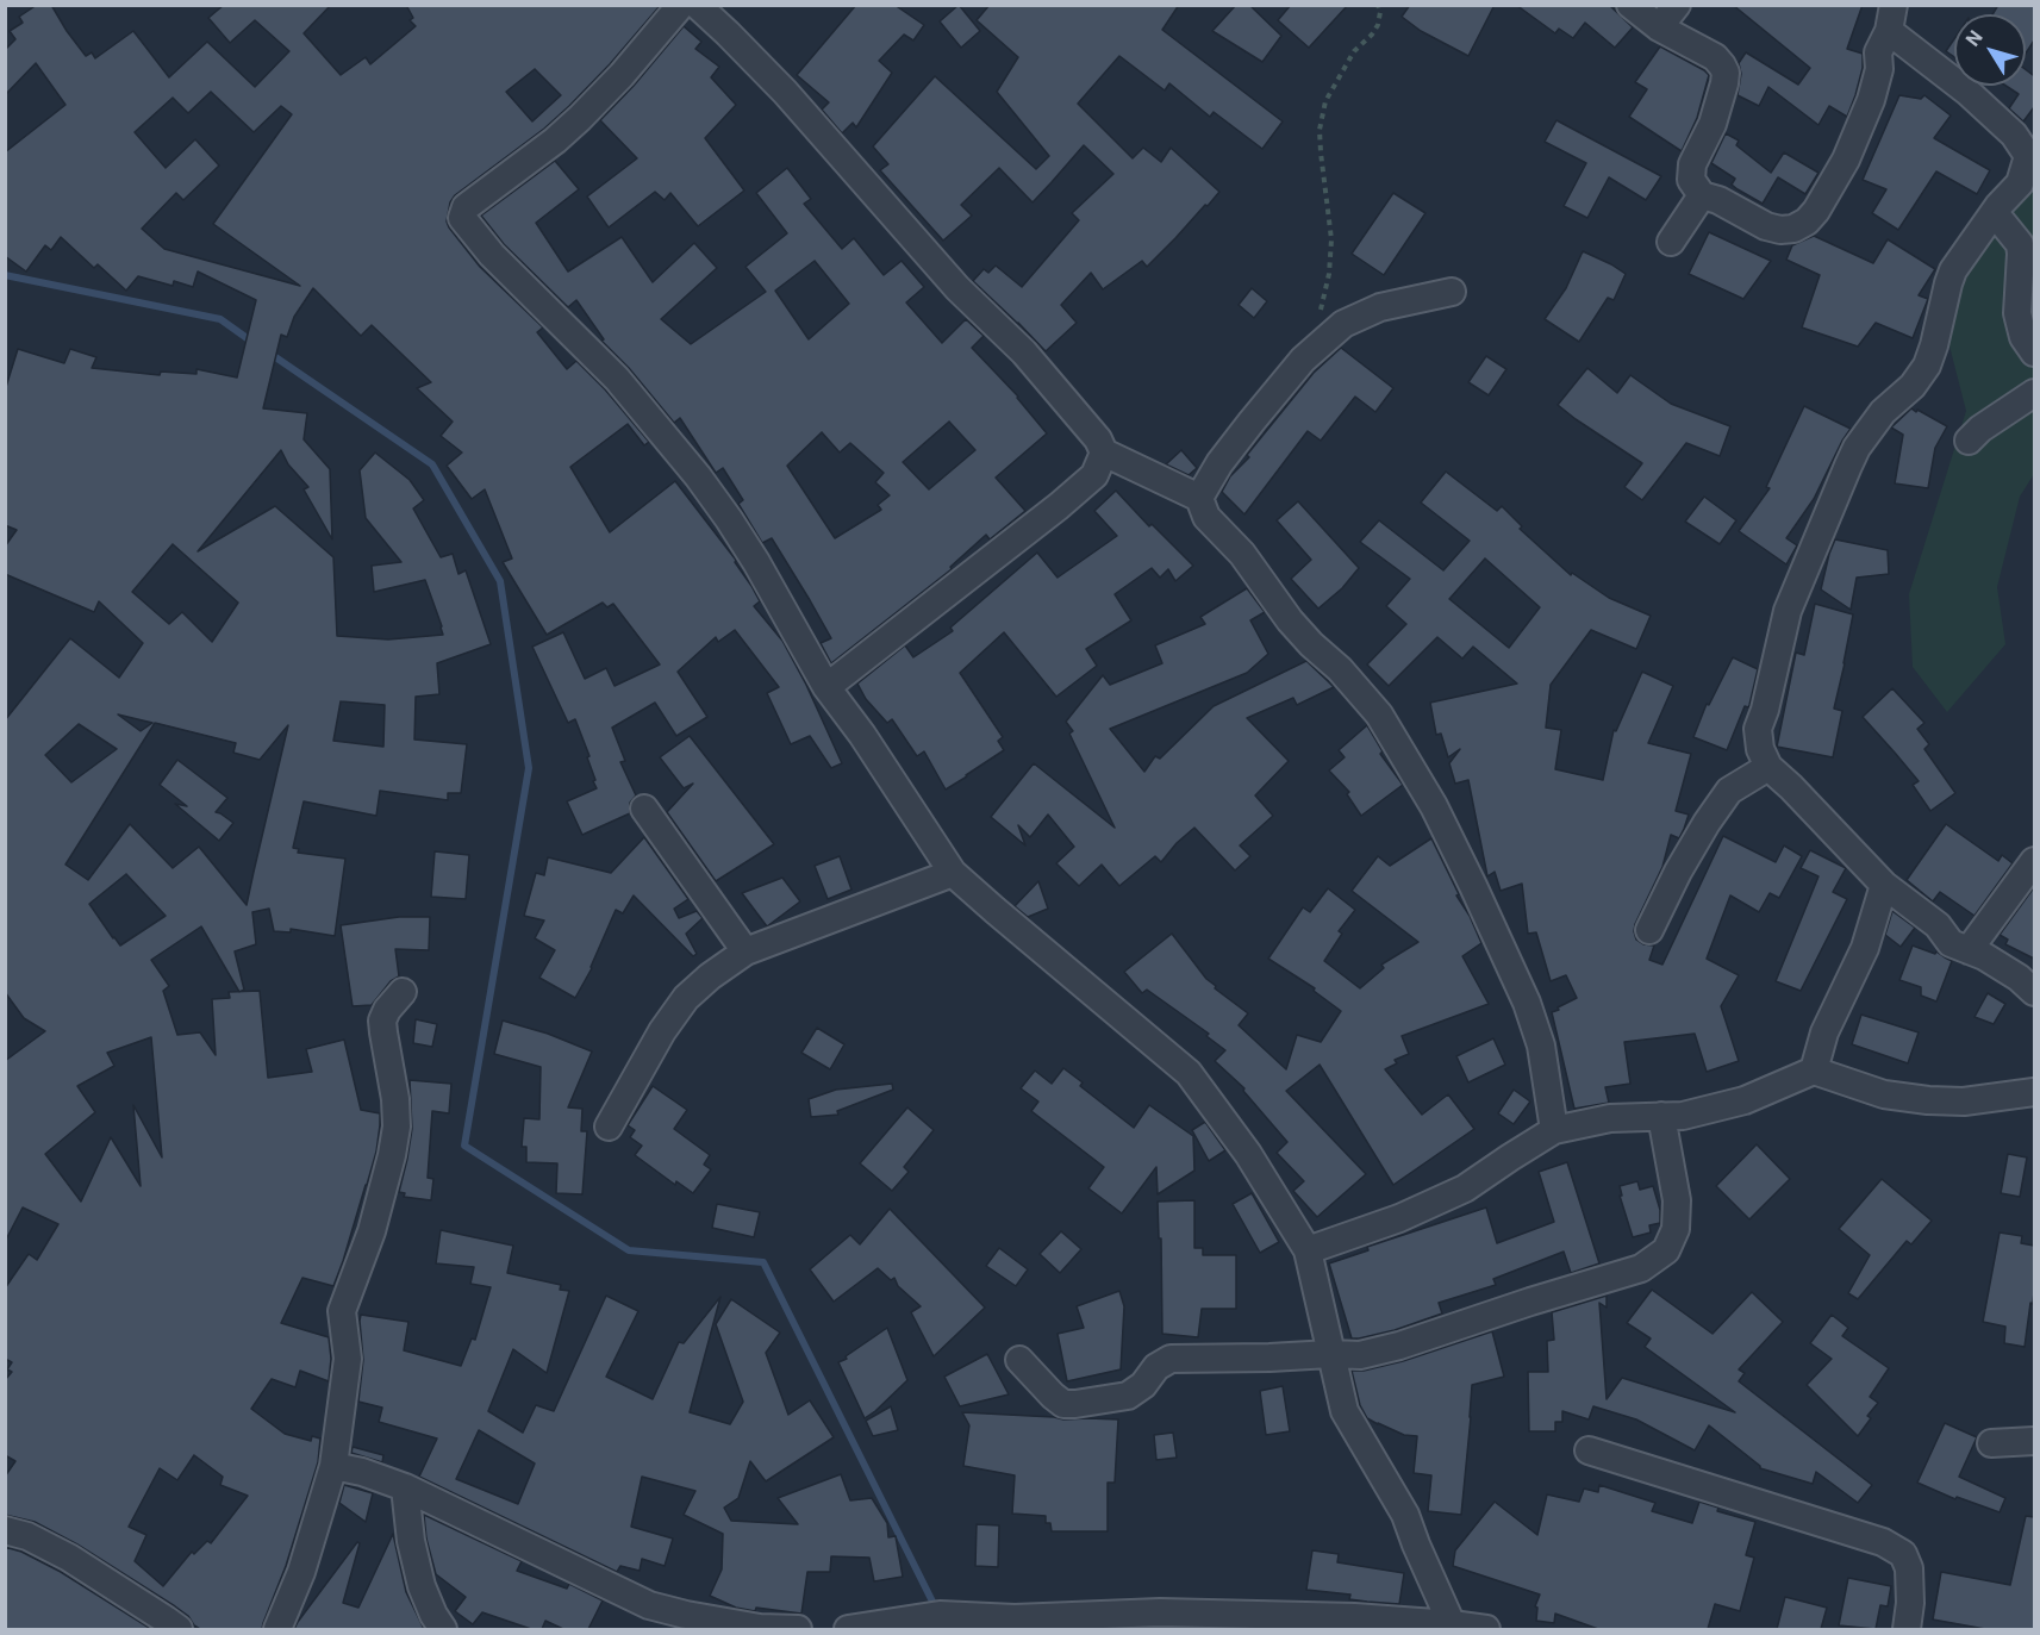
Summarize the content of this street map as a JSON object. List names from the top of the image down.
{
  "north": "top left"
}
